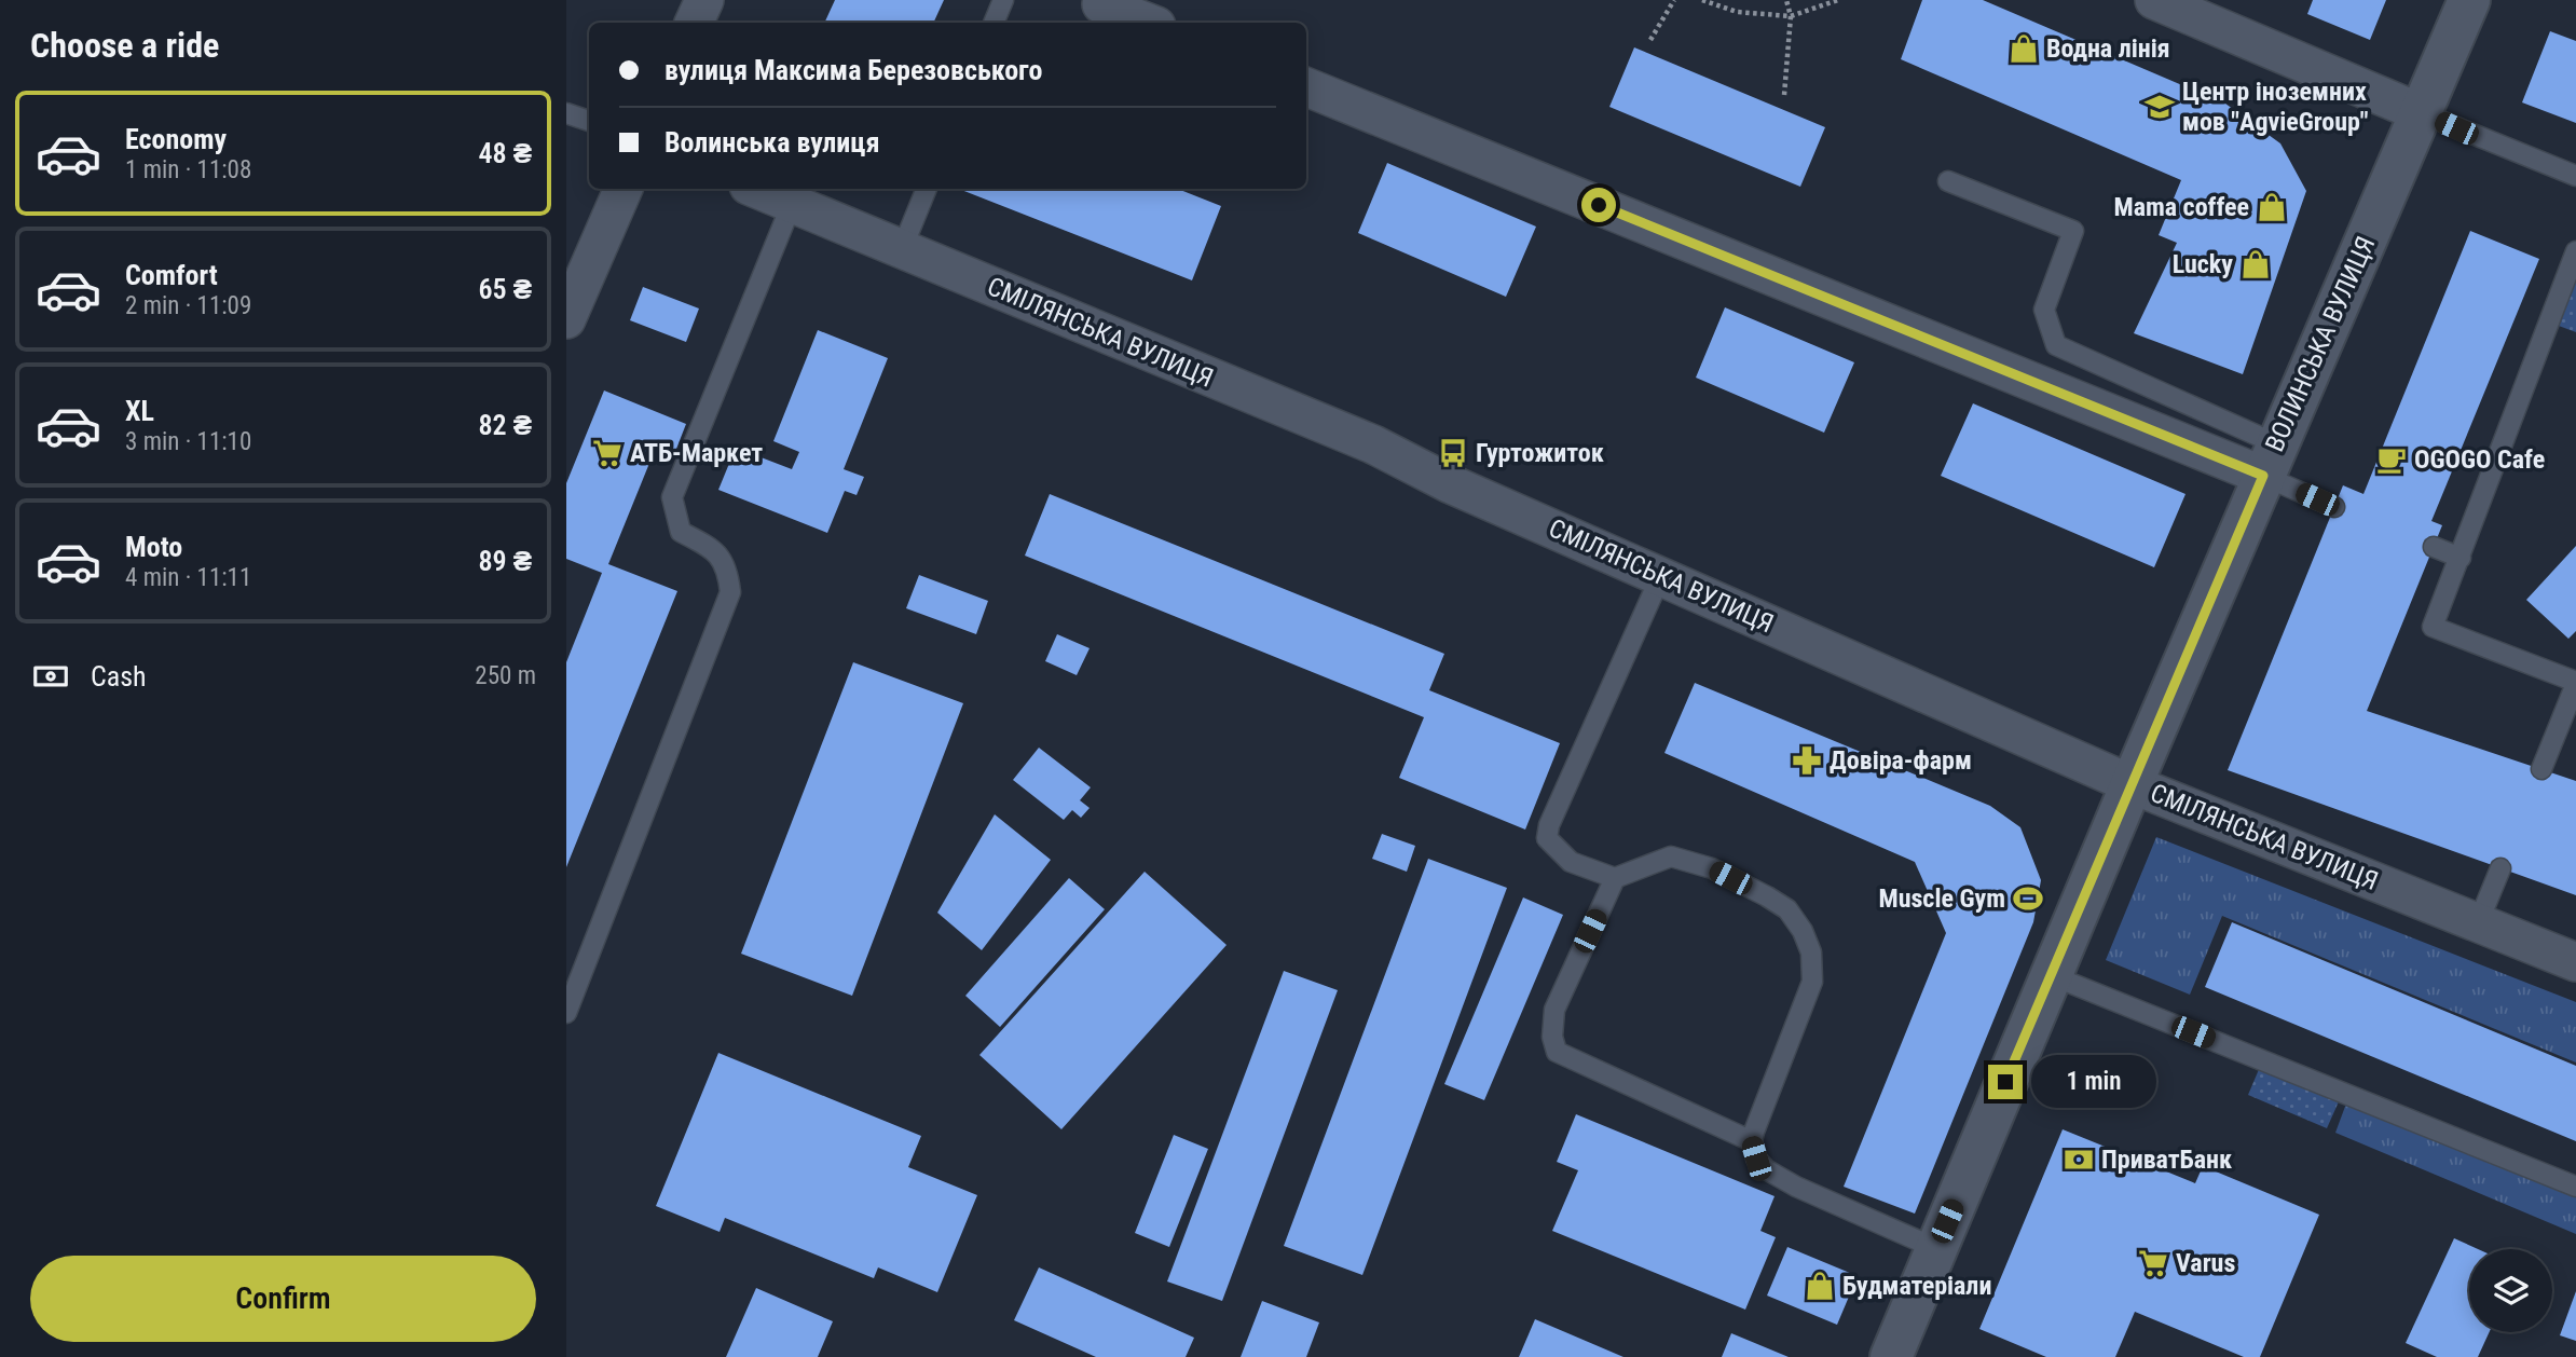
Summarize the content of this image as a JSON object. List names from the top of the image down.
{
  "streets": {
    "street": ["СМІЛЯНСЬКА ВУЛИЦЯ", "ВОЛИНСЬКА ВУЛИЦЯ"]
  },
  "crossings": [
    ["СМІЛЯНСЬКА ВУЛИЦЯ", "ВОЛИНСЬКА ВУЛИЦЯ"]
  ],
  "places": {
    "shop": [
      "Водна лінія",
      "Mama coffee",
      "Lucky",
      "Будматеріали"
    ],
    "school or university": ["Центр іноземних мов \"AgvieGroup\""],
    "supermarket": ["АТБ-Маркет", "Varus"],
    "bus stop": ["Гуртожиток"],
    "cafe": ["OGOGO Cafe"],
    "pharmacy": ["Довіра-фарм"],
    "sports": ["Muscle Gym"],
    "bank": ["ПриватБанк"]
  },
  "page": {
    "heading": "Choose a ride",
    "banner": ["вулиця Максима Березовського", "Волинська вулиця"],
    "list": [
      {
        "name": "Economy",
        "note": "1 min · 11:08",
        "value": "48 ₴"
      },
      {
        "name": "Comfort",
        "note": "2 min · 11:09",
        "value": "65 ₴"
      },
      {
        "name": "XL",
        "note": "3 min · 11:10",
        "value": "82 ₴"
      },
      {
        "name": "Moto",
        "note": "4 min · 11:11",
        "value": "89 ₴"
      }
    ],
    "pay": ["Cash", "250 m"],
    "bubble": "1 min",
    "buttons": "Confirm"
  }
}
